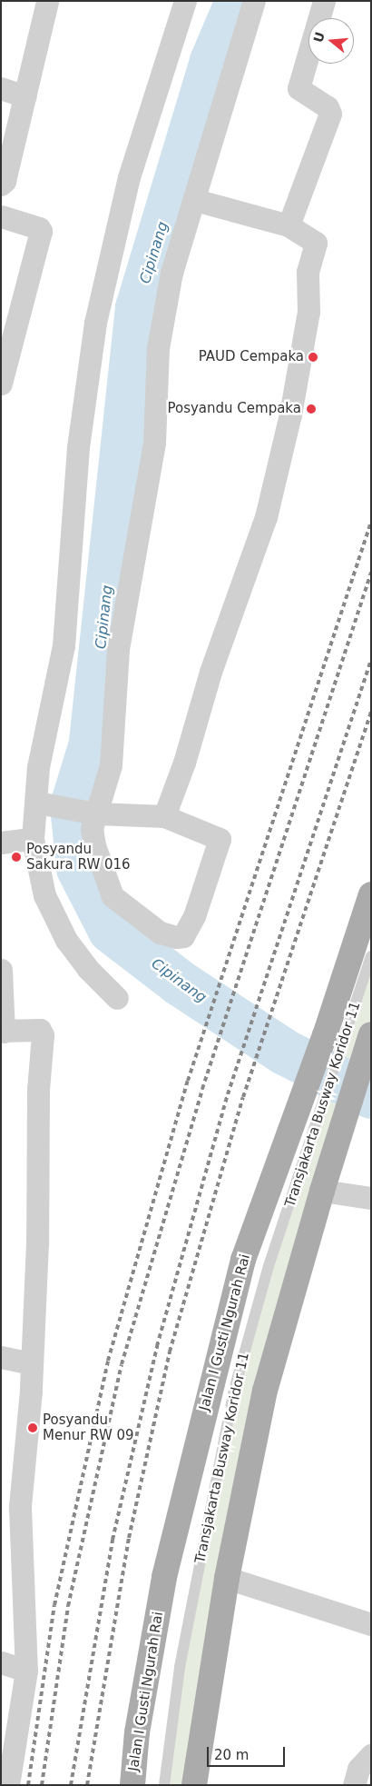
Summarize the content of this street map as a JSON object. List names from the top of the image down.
{
  "streets": {
    "main road": ["Jalan I Gusti Ngurah Rai"],
    "lane": ["Transjakarta Busway Koridor 11"]
  },
  "crossings": [
    ["Transjakarta Busway Koridor 11", "Jalan I Gusti Ngurah Rai"]
  ],
  "water": ["Cipinang"],
  "places": [
    "PAUD Cempaka",
    "Posyandu Cempaka",
    "Posyandu Sakura RW 016",
    "Posyandu Menur RW 09"
  ],
  "scale_bar": "20 m",
  "north": "left"
}
